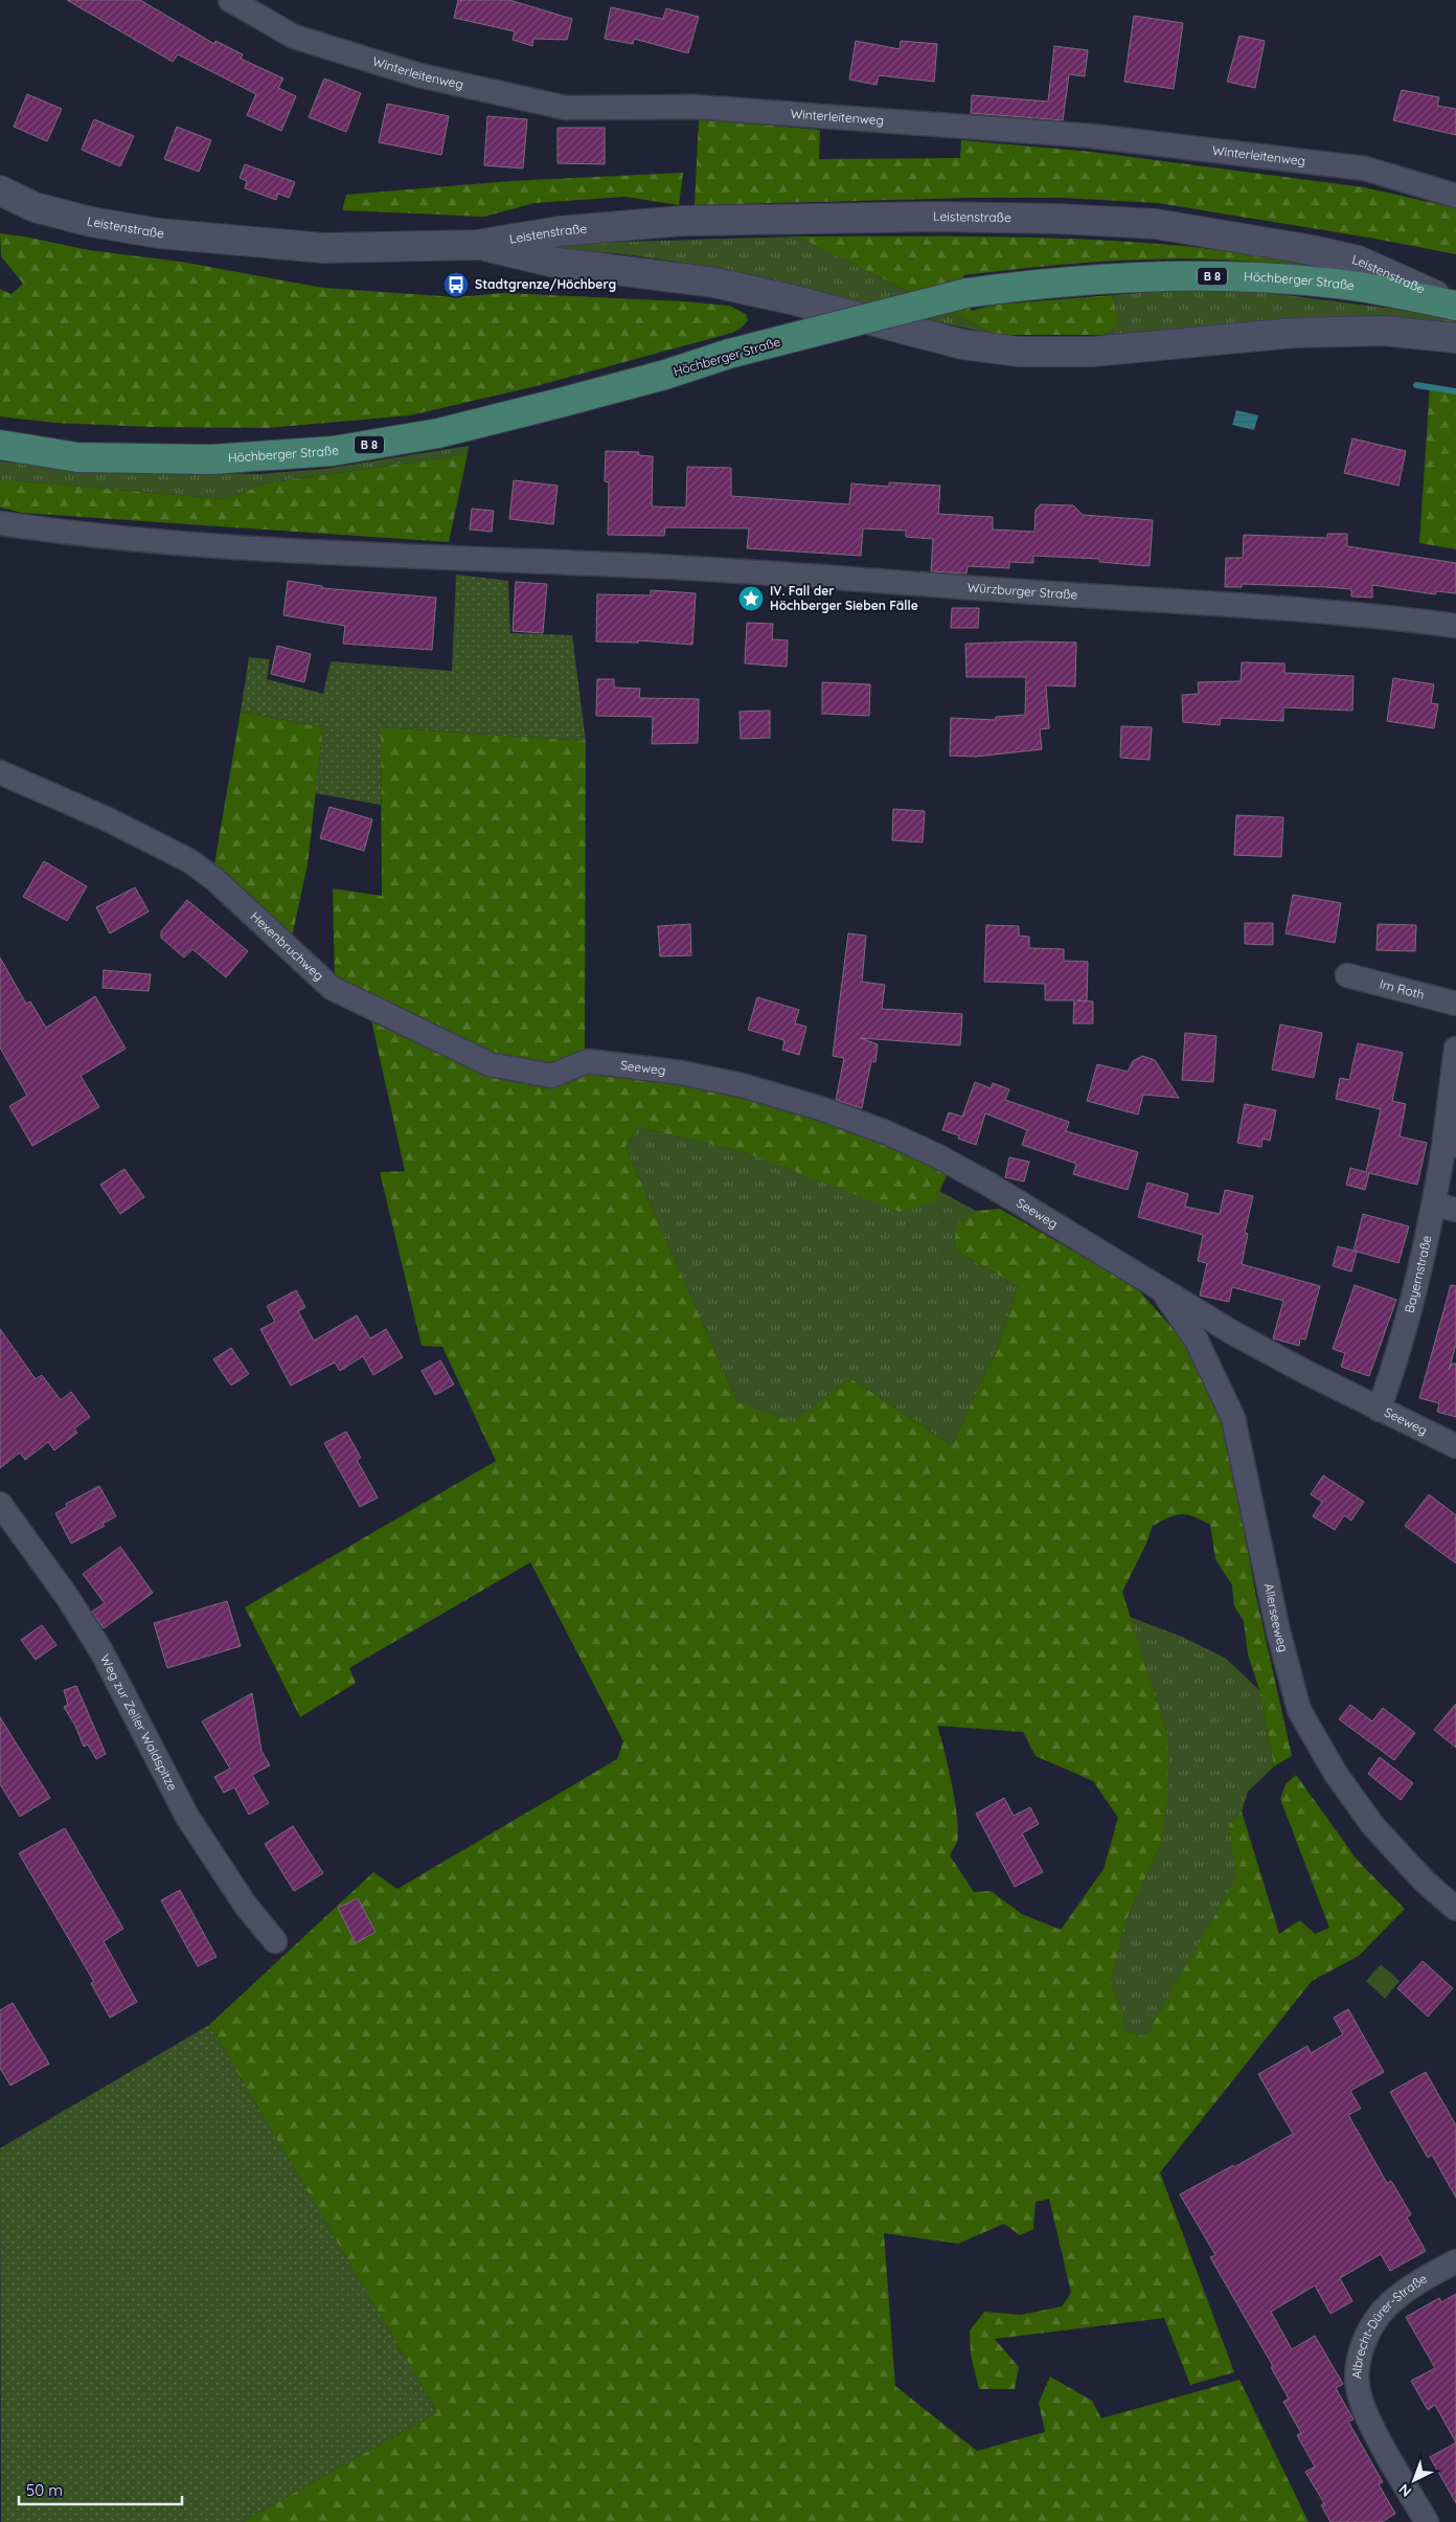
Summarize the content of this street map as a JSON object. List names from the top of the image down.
{
  "streets": {
    "main road": ["Leistenstraße", "B 8", "Höchberger Straße"],
    "street": [
      "Winterleitenweg",
      "Würzburger Straße",
      "Hexenbruchweg",
      "Im Roth",
      "Seeweg",
      "Bayernstraße",
      "Allerseeweg",
      "Weg zur Zeller Waldspitze",
      "Albrecht-Dürer-Straße"
    ]
  },
  "crossings": [
    ["Leistenstraße", "Höchberger Straße"],
    ["Hexenbruchweg", "Seeweg"],
    ["Seeweg", "Bayernstraße"],
    ["Seeweg", "Allerseeweg"]
  ],
  "places": {
    "bus stop": ["Stadtgrenze/Höchberg"],
    "place": ["IV. Fall der Höchberger Sieben Fälle"]
  },
  "scale_bar": "50 m",
  "north": "bottom left"
}
